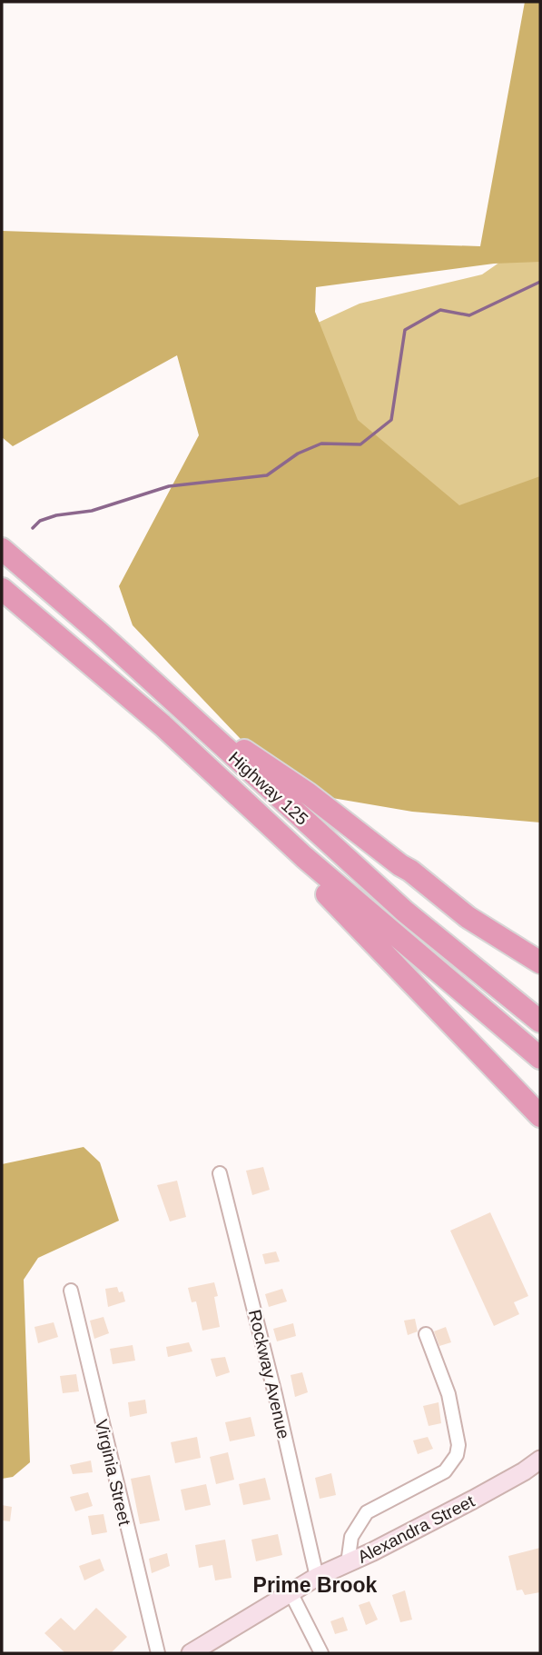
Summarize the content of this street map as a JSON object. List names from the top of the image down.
{
  "streets": {
    "highway": ["Highway 125"],
    "main road": ["Alexandra Street"],
    "street": ["Rockway Avenue", "Virginia Street"]
  },
  "crossings": [
    ["Rockway Avenue", "Alexandra Street"]
  ],
  "districts": ["Prime Brook"]
}
